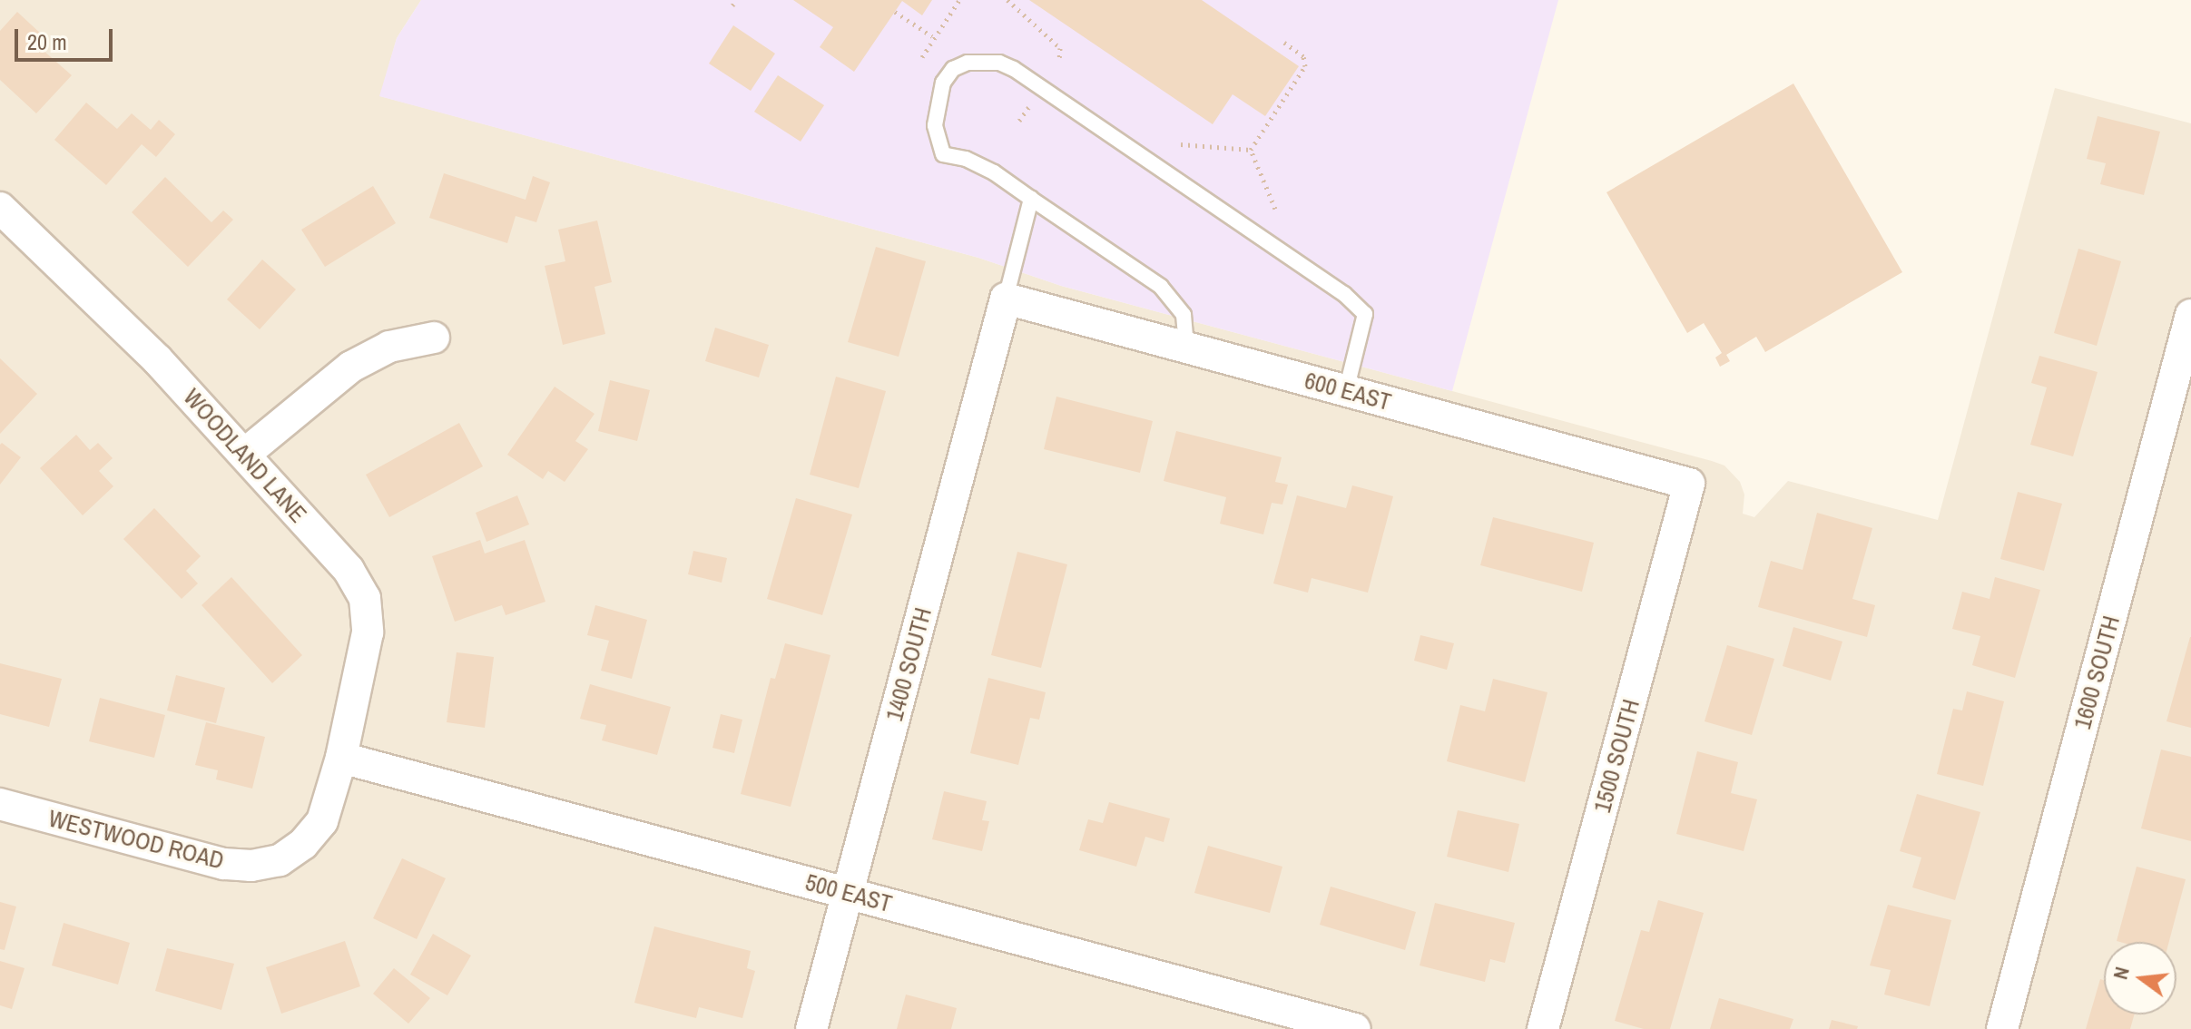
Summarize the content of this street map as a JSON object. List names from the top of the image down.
{
  "streets": {
    "street": [
      "600 EAST",
      "WOODLAND LANE",
      "1400 SOUTH",
      "1600 SOUTH",
      "1500 SOUTH",
      "WESTWOOD ROAD",
      "500 EAST"
    ]
  },
  "crossings": [
    ["600 EAST", "1400 SOUTH"],
    ["600 EAST", "1500 SOUTH"],
    ["WOODLAND LANE", "WESTWOOD ROAD"],
    ["WOODLAND LANE", "500 EAST"],
    ["1400 SOUTH", "500 EAST"],
    ["WESTWOOD ROAD", "500 EAST"]
  ],
  "scale_bar": "20 m",
  "north": "left"
}
